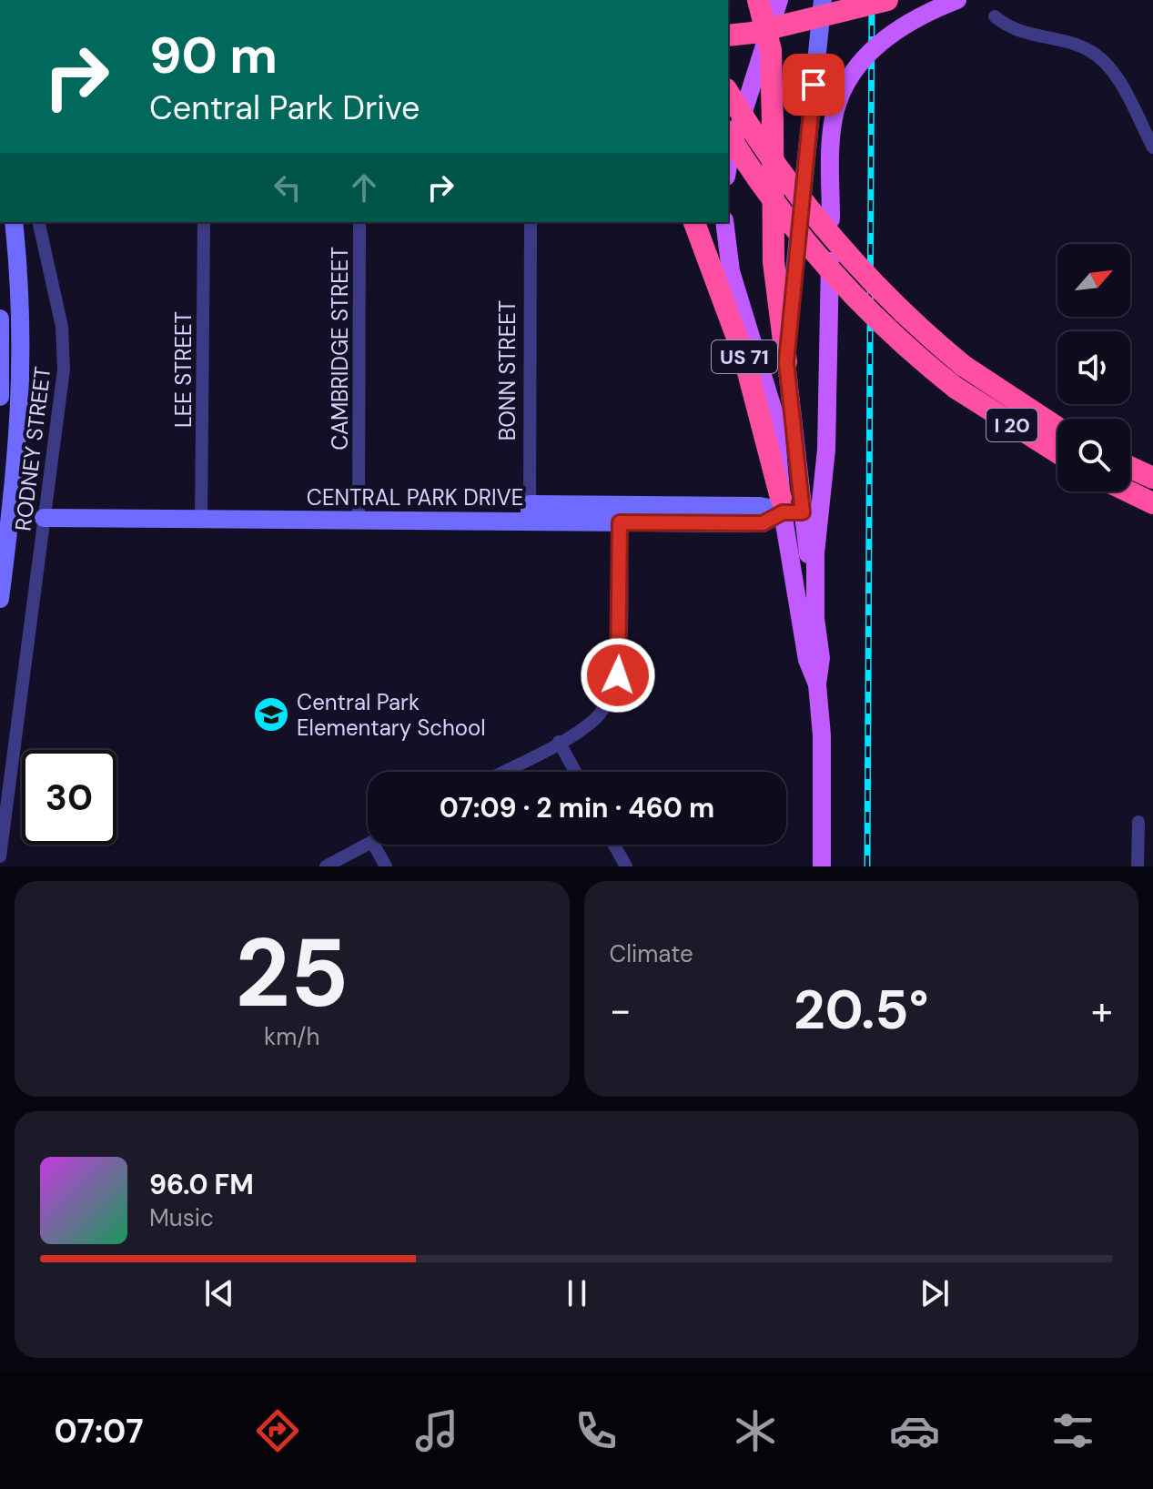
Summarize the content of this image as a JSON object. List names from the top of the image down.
{
  "streets": {
    "highway": ["US 71", "I 20"],
    "street": [
      "CAMBRIDGE STREET",
      "LEE STREET",
      "BONN STREET",
      "RODNEY STREET",
      "CENTRAL PARK DRIVE"
    ]
  },
  "crossings": [
    ["CAMBRIDGE STREET", "CENTRAL PARK DRIVE"],
    ["US 71", "CENTRAL PARK DRIVE"],
    ["LEE STREET", "CENTRAL PARK DRIVE"],
    ["BONN STREET", "CENTRAL PARK DRIVE"],
    ["RODNEY STREET", "CENTRAL PARK DRIVE"]
  ],
  "places": {
    "school or university": ["Central Park Elementary School"]
  },
  "north": "top right",
  "page": {
    "turn": ["90 m", "Central Park Drive"],
    "limit": "30",
    "trip": "07:09 · 2 min · 460 m",
    "tile": [
      ["25", "km/h"],
      "Climate"
    ],
    "heat": ["−", "20.5°", "+"],
    "song": ["96.0 FM", "Music"],
    "tabs": "07:07"
  }
}
